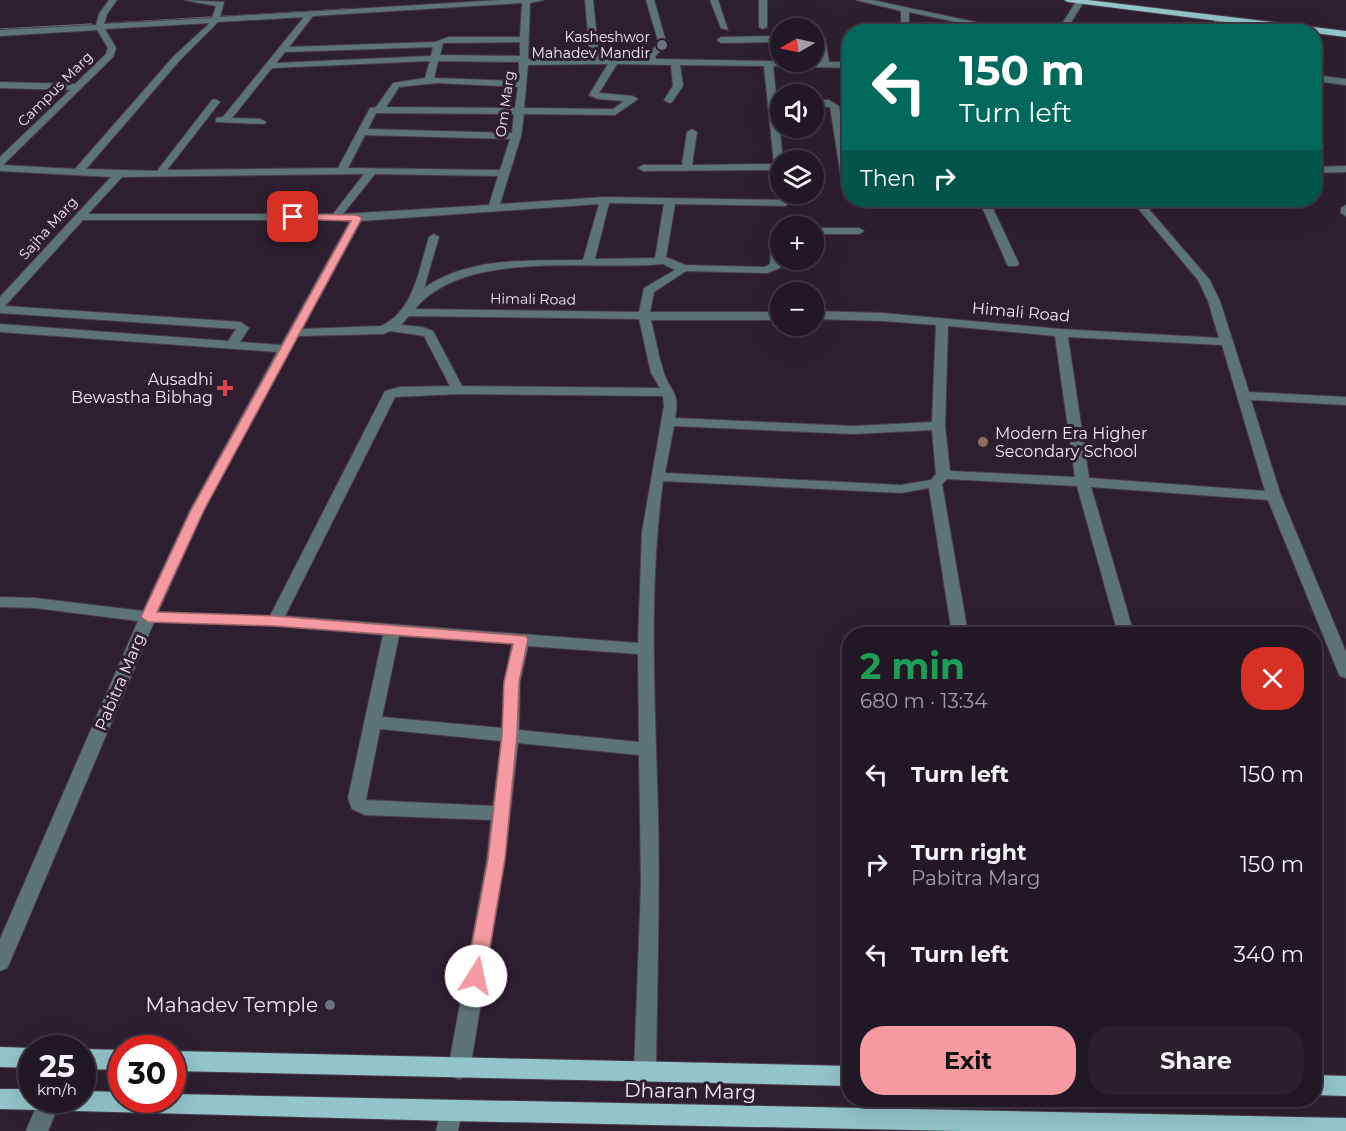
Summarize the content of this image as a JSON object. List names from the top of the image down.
{
  "streets": {
    "main road": ["Dharan Marg"],
    "street": [
      "Campus Marg",
      "Om Marg",
      "Sajha Marg",
      "Himali Road",
      "Pabitra Marg"
    ]
  },
  "places": {
    "other": ["Kasheshwor Mahadev Mandir", "Modern Era Higher Secondary School", "Mahadev Temple"],
    "health": ["Ausadhi Bewastha Bibhag"]
  },
  "north": "left",
  "page": {
    "map_buttons": ["+", "−"],
    "turn": ["150 m", "Turn left"],
    "then": "Then",
    "heading": ["2 min", "680 m · 13:34"],
    "list": [
      {
        "name": "Turn left",
        "value": "150 m"
      },
      {
        "name": "Turn right",
        "note": "Pabitra Marg",
        "value": "150 m"
      },
      {
        "name": "Turn left",
        "value": "340 m"
      }
    ],
    "buttons": ["Exit", "Share"],
    "speed": "25 km/h",
    "limit": "30"
  }
}
